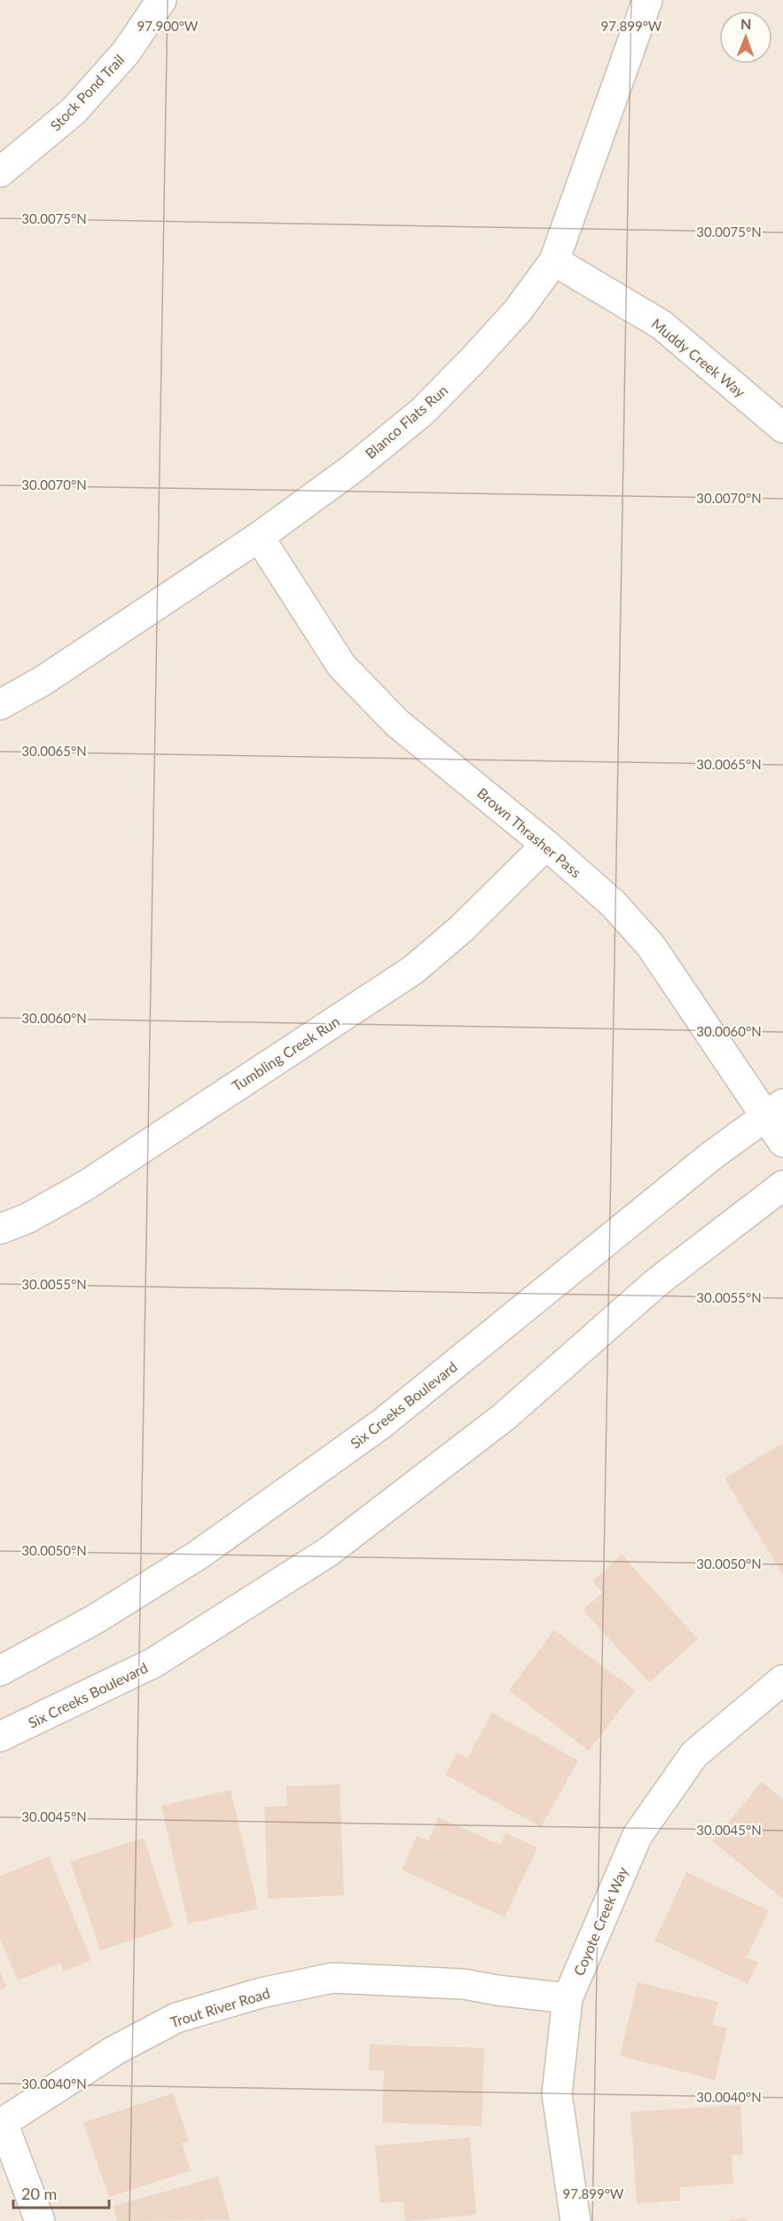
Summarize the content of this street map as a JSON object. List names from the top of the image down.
{
  "streets": {
    "street": [
      "Stock Pond Trail",
      "Muddy Creek Way",
      "Blanco Flats Run",
      "Brown Thrasher Pass",
      "Tumbling Creek Run",
      "Six Creeks Boulevard",
      "Coyote Creek Way",
      "Trout River Road"
    ]
  },
  "crossings": [
    ["Muddy Creek Way", "Blanco Flats Run"],
    ["Blanco Flats Run", "Brown Thrasher Pass"],
    ["Brown Thrasher Pass", "Tumbling Creek Run"],
    ["Brown Thrasher Pass", "Six Creeks Boulevard"],
    ["Coyote Creek Way", "Trout River Road"]
  ],
  "scale_bar": "20 m",
  "north": "top",
  "coordinates": [
    "97.900°W",
    "97.899°W",
    "30.0075°N",
    "30.0070°N",
    "30.0065°N",
    "30.0060°N",
    "30.0055°N",
    "30.0050°N",
    "30.0045°N",
    "30.0040°N"
  ]
}
